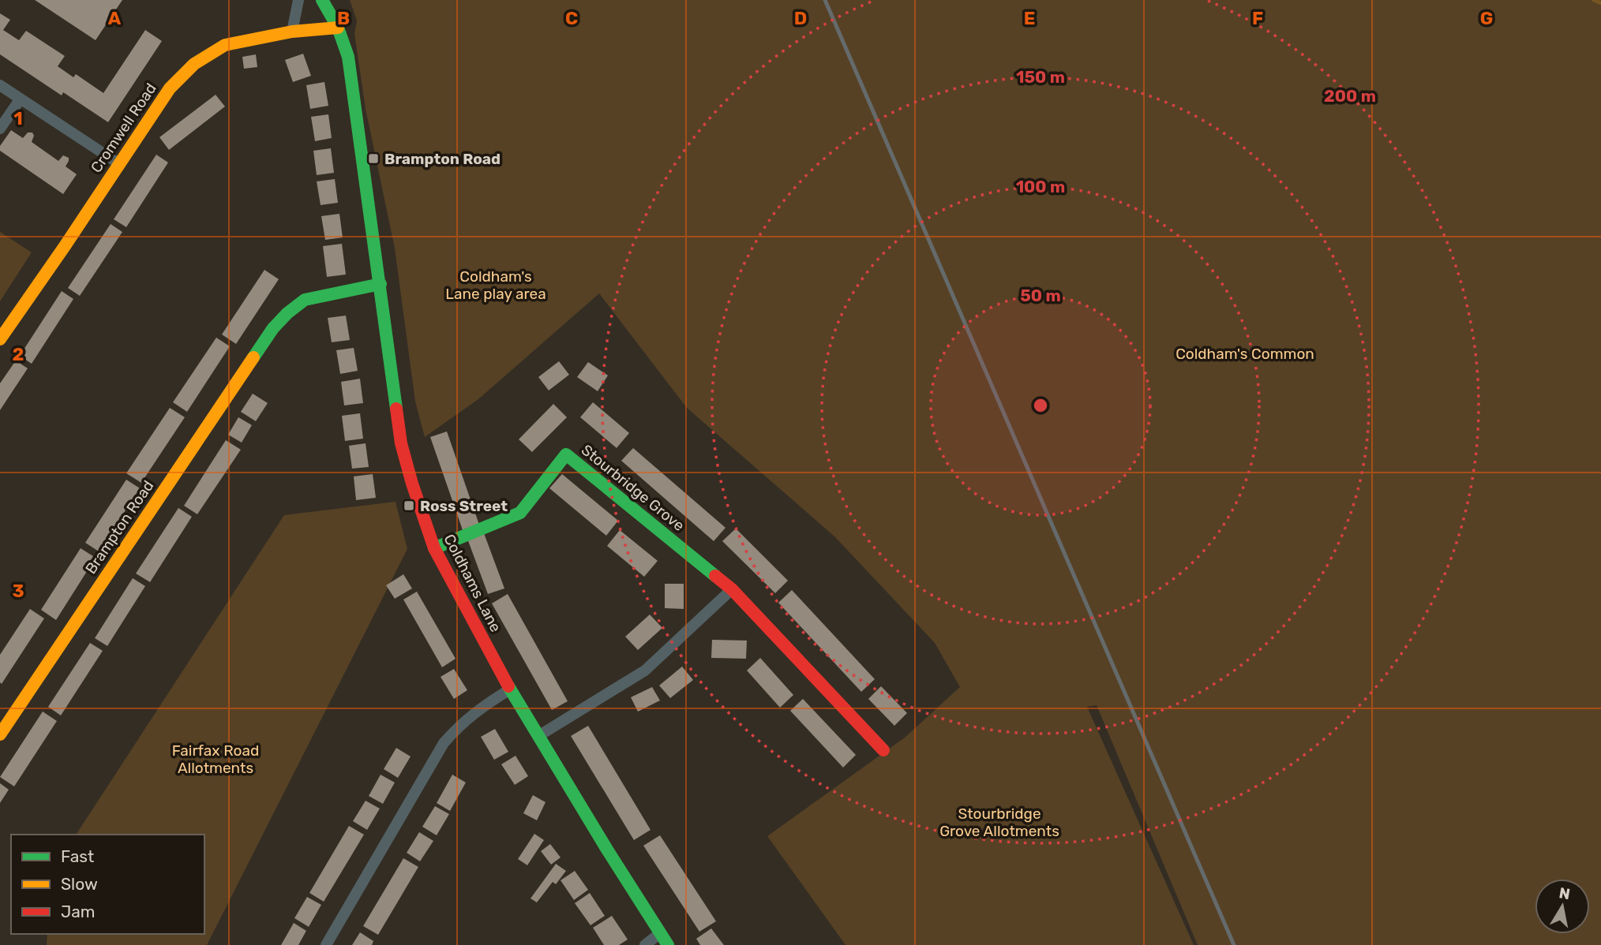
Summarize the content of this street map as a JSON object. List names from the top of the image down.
{
  "streets": {
    "street": [
      "Cromwell Road",
      "Stourbridge Grove",
      "Brampton Road",
      "Coldhams Lane"
    ]
  },
  "crossings": [
    ["Cromwell Road", "Coldhams Lane"],
    ["Stourbridge Grove", "Coldhams Lane"],
    ["Brampton Road", "Coldhams Lane"]
  ],
  "parks": [
    "Coldham's Lane play area",
    "Coldham's Common",
    "Fairfax Road Allotments",
    "Stourbridge Grove Allotments"
  ],
  "places": {
    "transit": ["Brampton Road", "Ross Street"]
  },
  "legend": ["Fast", "Slow", "Jam"],
  "north": "top",
  "grid": {
    "columns": [
      "A",
      "B",
      "C",
      "D",
      "E",
      "F",
      "G"
    ],
    "rows": ["1", "2", "3"]
  },
  "rings": [
    "150 m",
    "200 m",
    "100 m",
    "50 m"
  ]
}
